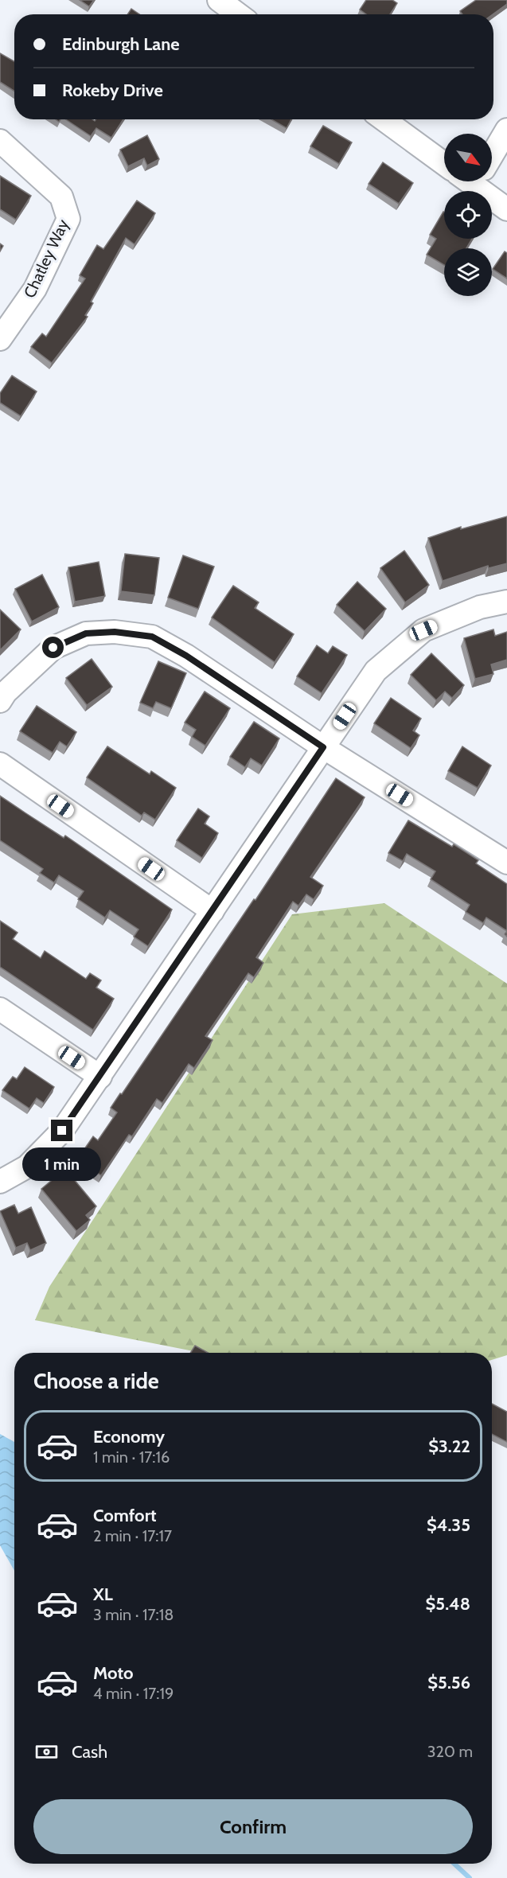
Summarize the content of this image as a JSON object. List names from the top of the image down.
{
  "streets": {
    "street": ["Chatley Way"]
  },
  "north": "bottom right",
  "page": {
    "banner": ["Edinburgh Lane", "Rokeby Drive"],
    "bubble": "1 min",
    "heading": "Choose a ride",
    "list": [
      {
        "name": "Economy",
        "note": "1 min · 17:16",
        "value": "$3.22"
      },
      {
        "name": "Comfort",
        "note": "2 min · 17:17",
        "value": "$4.35"
      },
      {
        "name": "XL",
        "note": "3 min · 17:18",
        "value": "$5.48"
      },
      {
        "name": "Moto",
        "note": "4 min · 17:19",
        "value": "$5.56"
      }
    ],
    "pay": ["Cash", "320 m"],
    "buttons": "Confirm"
  }
}
